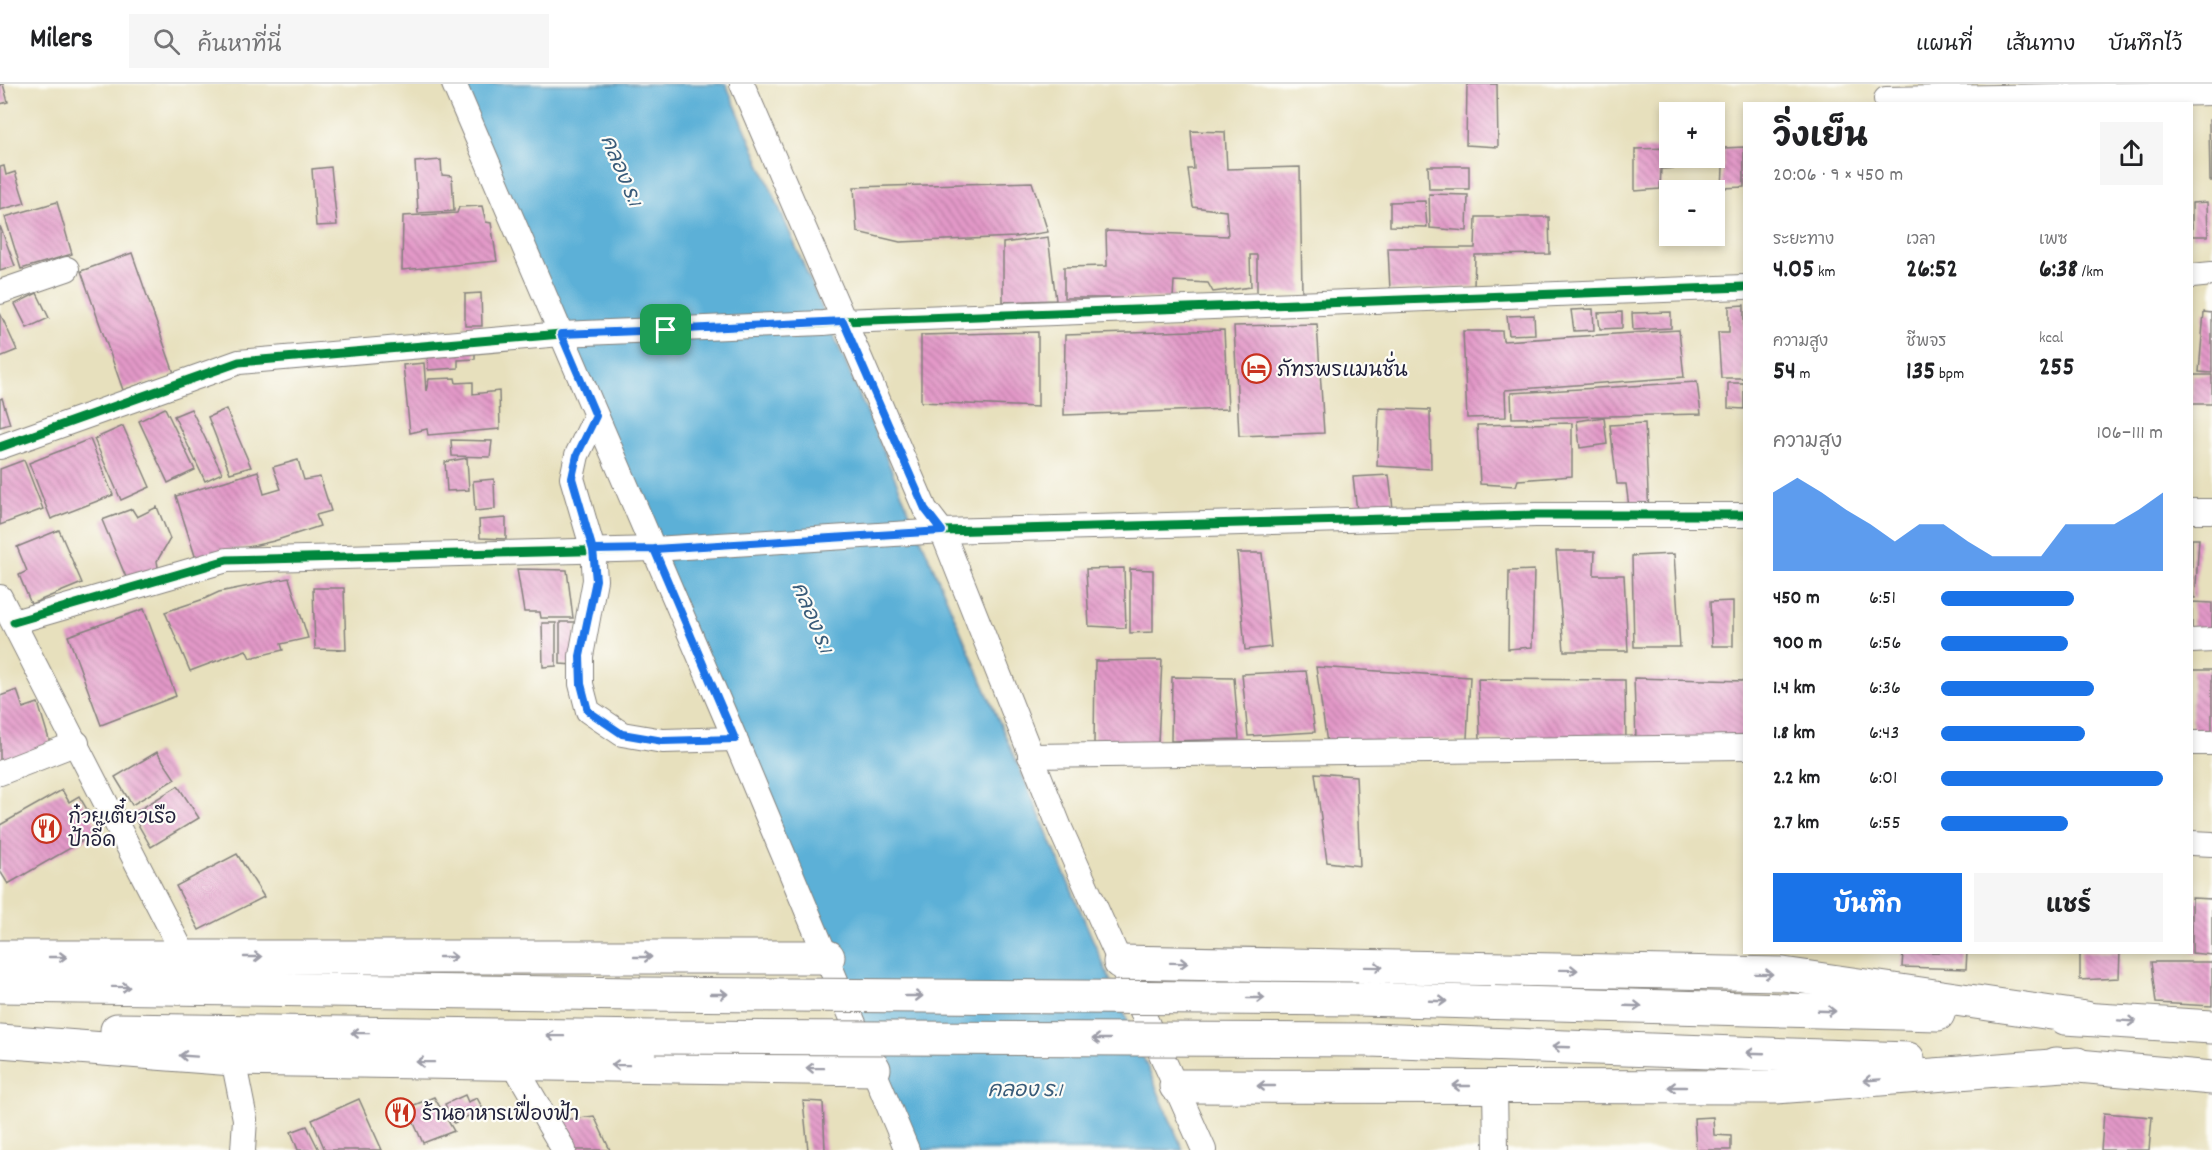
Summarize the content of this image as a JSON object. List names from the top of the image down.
{
  "water": ["คลอง ร.1"],
  "places": {
    "hotel": ["ภัทรพรแมนชั่น"],
    "restaurant": ["ก๋วยเตี๋ยวเรือ ป้าอี๊ด", "ร้านอาหารเฟื่องฟ้า"]
  },
  "page": {
    "header": "Milers",
    "search": "ค้นหาที่นี่",
    "nav": ["แผนที่", "เส้นทาง", "บันทึกไว้"],
    "map_buttons": ["+", "−"],
    "heading": ["วิ่งเย็น", "20:06 · 9 × 450 m"],
    "stats": [
      ["ระยะทาง", "4.05 km"],
      ["เวลา", "26:52"],
      ["เพซ", "6:38 /km"],
      ["ความสูง", "54 m"],
      ["ชีพจร", "135 bpm"],
      ["kcal", "255"]
    ],
    "chart": ["ความสูง", "106–111 m"],
    "list": [
      {
        "name": "450 m",
        "note": "6:51"
      },
      {
        "name": "900 m",
        "note": "6:56"
      },
      {
        "name": "1.4 km",
        "note": "6:36"
      },
      {
        "name": "1.8 km",
        "note": "6:43"
      },
      {
        "name": "2.2 km",
        "note": "6:01"
      },
      {
        "name": "2.7 km",
        "note": "6:55"
      }
    ],
    "buttons": ["บันทึก", "แชร์"]
  }
}
